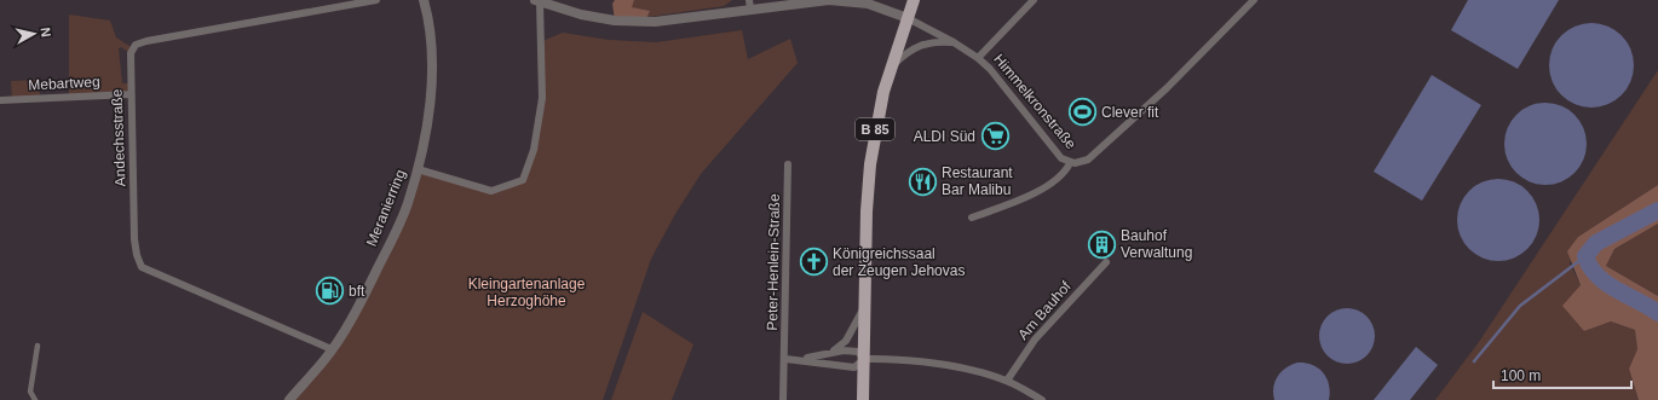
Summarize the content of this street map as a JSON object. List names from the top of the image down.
{
  "streets": {
    "main road": ["B 85"],
    "street": [
      "Mebartweg",
      "Himmelkronstraße",
      "Andechsstraße",
      "Meranierring",
      "Peter-Henlein-Straße",
      "Am Bauhof"
    ]
  },
  "crossings": [
    ["Mebartweg", "Andechsstraße"],
    ["Himmelkronstraße", "B 85"],
    ["Himmelkronstraße", "Meranierring"],
    ["Andechsstraße", "Meranierring"]
  ],
  "parks": ["Kleingartenanlage Herzoghöhe"],
  "places": {
    "sports": ["Clever fit"],
    "supermarket": ["ALDI Süd"],
    "restaurant": ["Restaurant Bar Malibu"],
    "building": ["Bauhof Verwaltung"],
    "church": ["Königreichssaal der Zeugen Jehovas"],
    "fuel station": ["bft"]
  },
  "scale_bar": "100 m",
  "north": "right"
}
